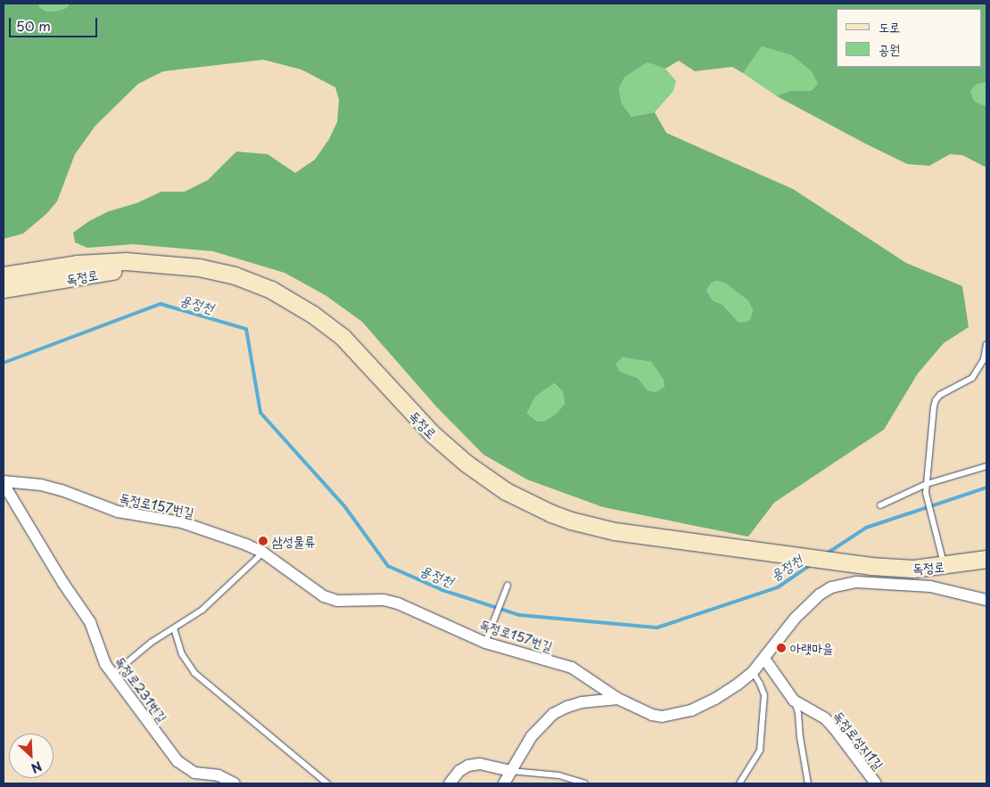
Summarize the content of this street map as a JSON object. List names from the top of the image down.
{
  "streets": {
    "street": [
      "독정로",
      "독정로157번길",
      "독정로231번길",
      "독정로성지1길"
    ]
  },
  "crossings": [
    ["독정로157번길", "독정로231번길"],
    ["독정로157번길", "독정로성지1길"]
  ],
  "water": ["용정천"],
  "places": ["삼성물류", "아랫마을"],
  "legend": ["도로", "공원"],
  "scale_bar": "50 m",
  "north": "bottom right"
}
